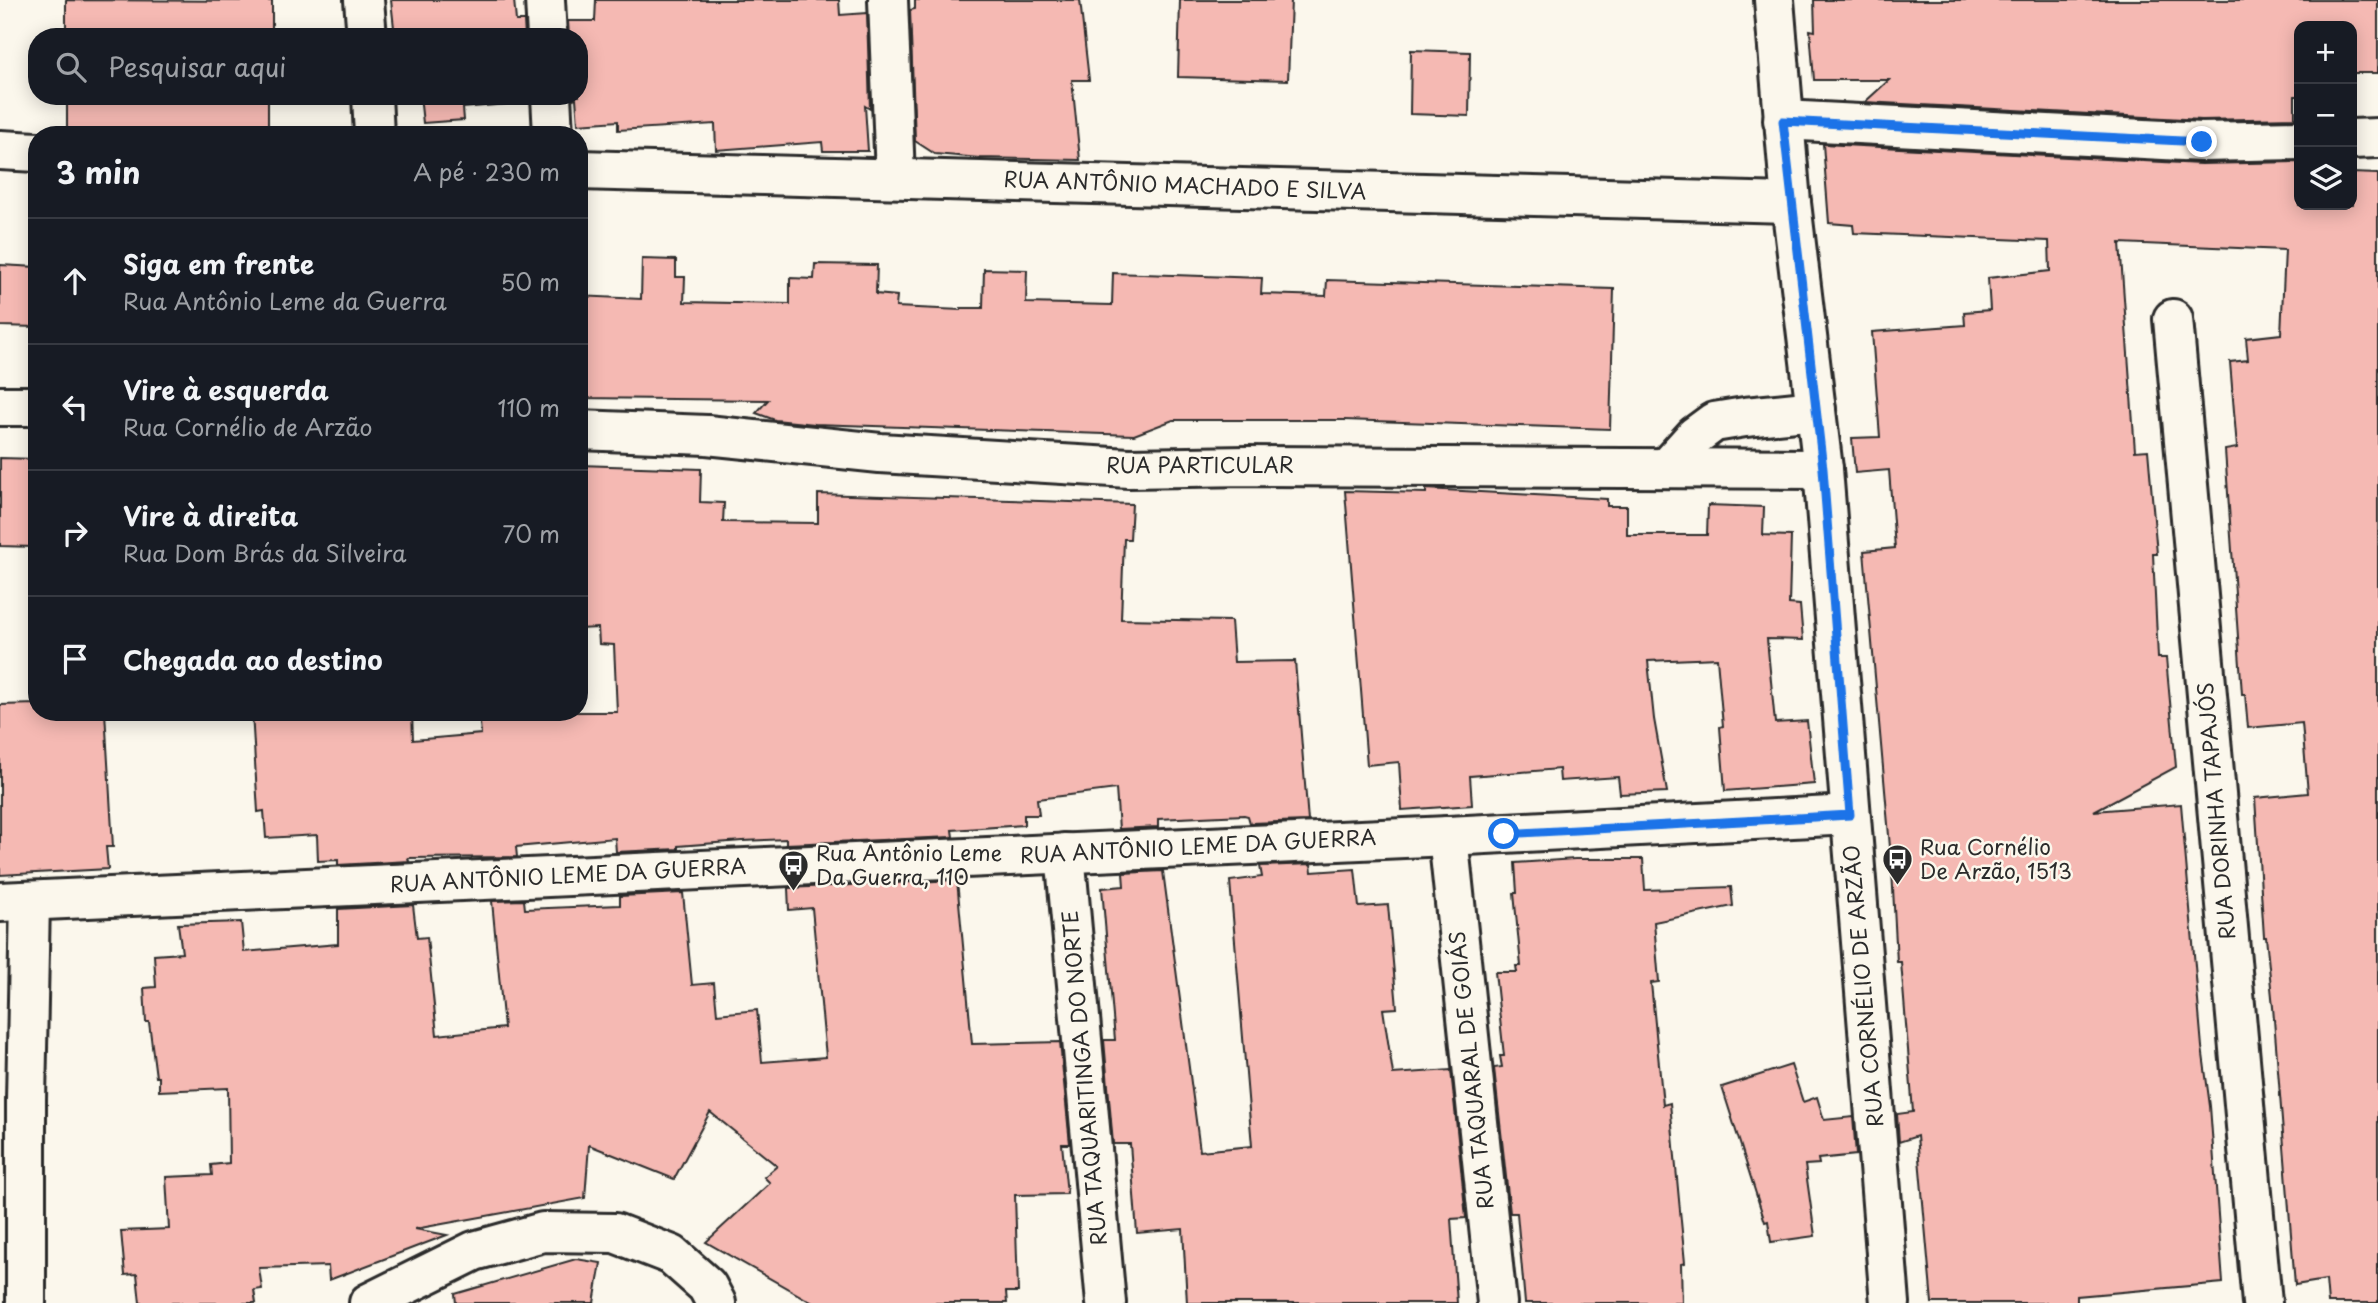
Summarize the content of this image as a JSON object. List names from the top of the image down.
{
  "streets": {
    "street": [
      "RUA ANTÔNIO MACHADO E SILVA",
      "RUA PARTICULAR",
      "RUA DORINHA TAPAJÓS",
      "RUA ANTÔNIO LEME DA GUERRA",
      "RUA CORNÉLIO DE ARZÃO",
      "RUA TAQUARAL DE GOIÁS",
      "RUA TAQUARITINGA DO NORTE"
    ]
  },
  "crossings": [
    ["RUA ANTÔNIO MACHADO E SILVA", "RUA CORNÉLIO DE ARZÃO"],
    ["RUA PARTICULAR", "RUA CORNÉLIO DE ARZÃO"],
    ["RUA ANTÔNIO LEME DA GUERRA", "RUA CORNÉLIO DE ARZÃO"],
    ["RUA ANTÔNIO LEME DA GUERRA", "RUA TAQUARAL DE GOIÁS"],
    ["RUA ANTÔNIO LEME DA GUERRA", "RUA TAQUARITINGA DO NORTE"]
  ],
  "places": {
    "bus stop": ["Rua Cornélio De Arzão, 1513", "Rua Antônio Leme Da Guerra, 110"]
  },
  "page": {
    "map_buttons": ["+", "−"],
    "search": "Pesquisar aqui",
    "heading": ["3 min", "A pé · 230 m"],
    "list": [
      ["Siga em frente", "Rua Antônio Leme da Guerra", "50 m"],
      ["Vire à esquerda", "Rua Cornélio de Arzão", "110 m"],
      ["Vire à direita", "Rua Dom Brás da Silveira", "70 m"],
      "Chegada ao destino"
    ]
  }
}
